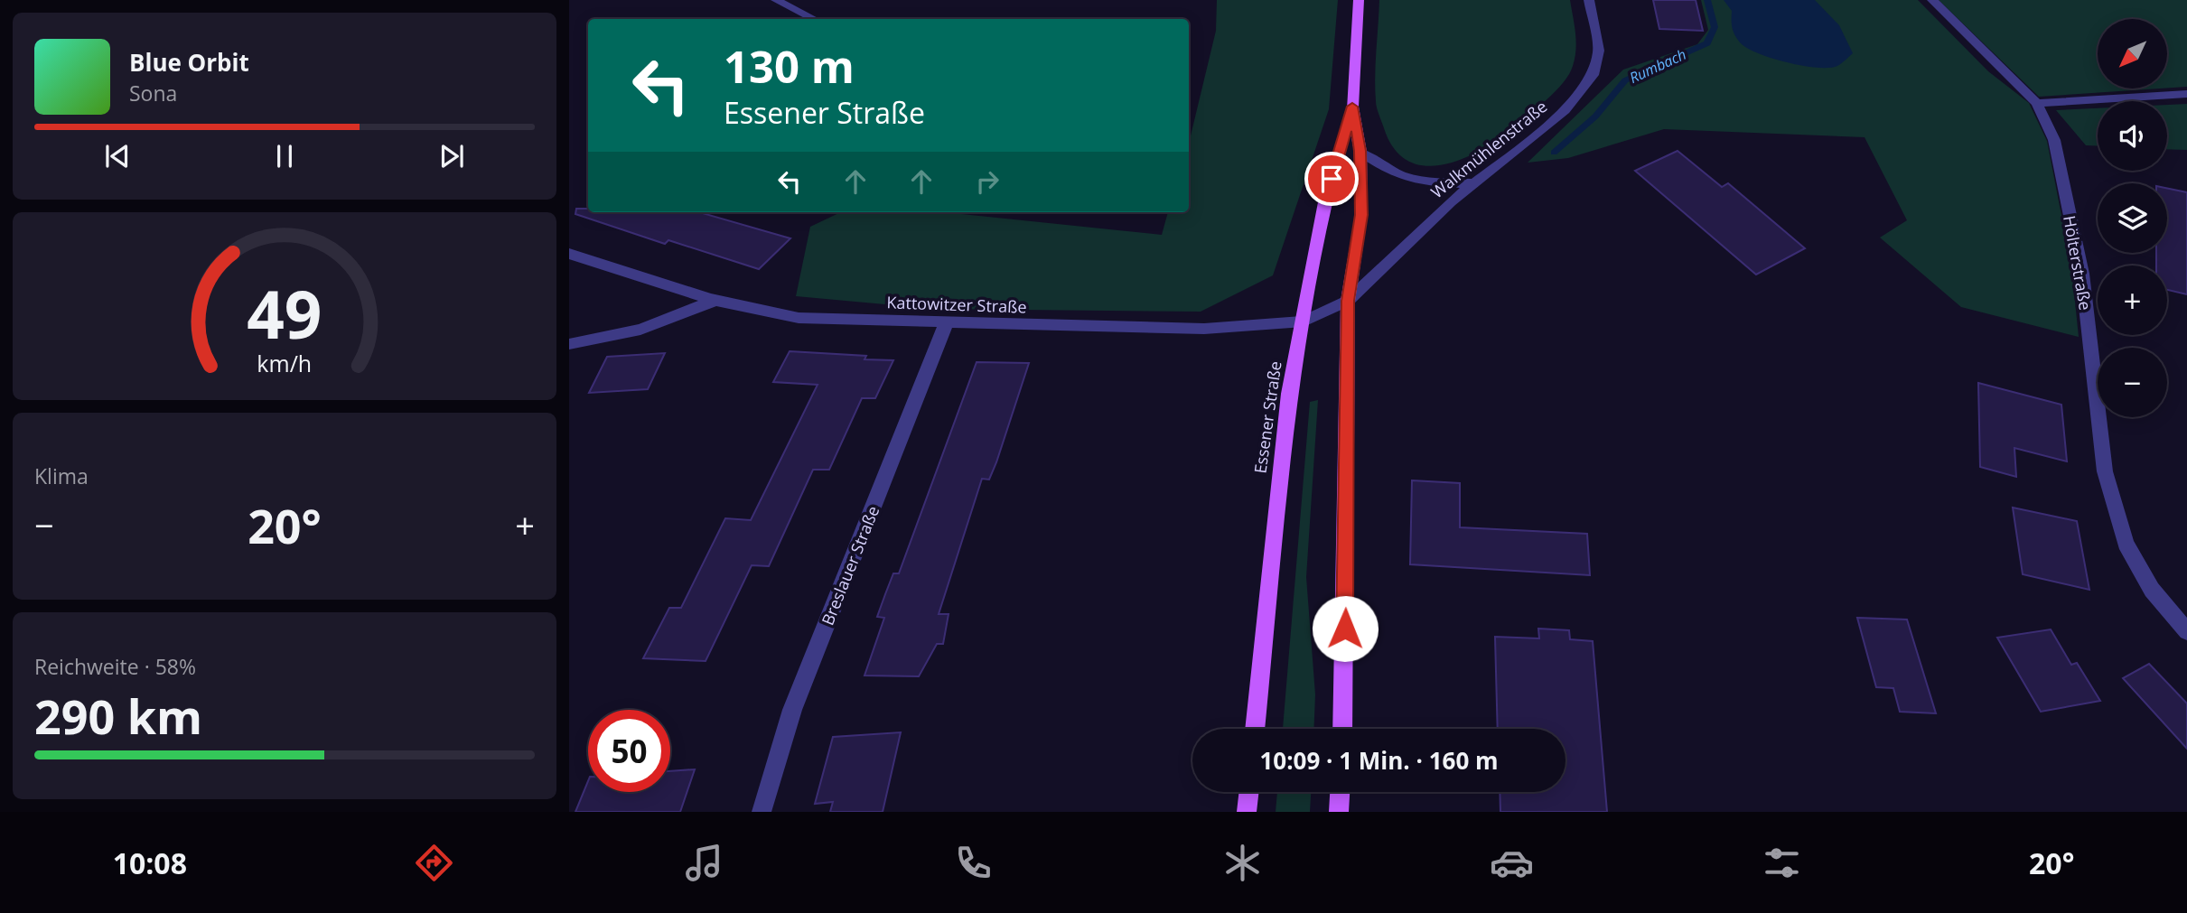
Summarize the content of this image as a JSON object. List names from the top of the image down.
{
  "streets": {
    "main road": ["Essener Straße"],
    "street": [
      "Walkmühlenstraße",
      "Hölterstraße",
      "Kattowitzer Straße",
      "Breslauer Straße"
    ]
  },
  "crossings": [
    ["Walkmühlenstraße", "Kattowitzer Straße"],
    ["Walkmühlenstraße", "Essener Straße"],
    ["Kattowitzer Straße", "Essener Straße"],
    ["Kattowitzer Straße", "Breslauer Straße"]
  ],
  "water": ["Rumbach"],
  "north": "bottom left",
  "page": {
    "map_buttons": ["+", "−"],
    "turn": ["130 m", "Essener Straße"],
    "song": ["Blue Orbit", "Sona"],
    "tile": [
      "Klima",
      ["Reichweite · 58%", "290 km"]
    ],
    "heat": ["−", "20°", "+"],
    "limit": "50",
    "trip": "10:09 · 1 Min. · 160 m",
    "tabs": ["10:08", "20°"],
    "gauge": ["49", "km/h"]
  }
}
